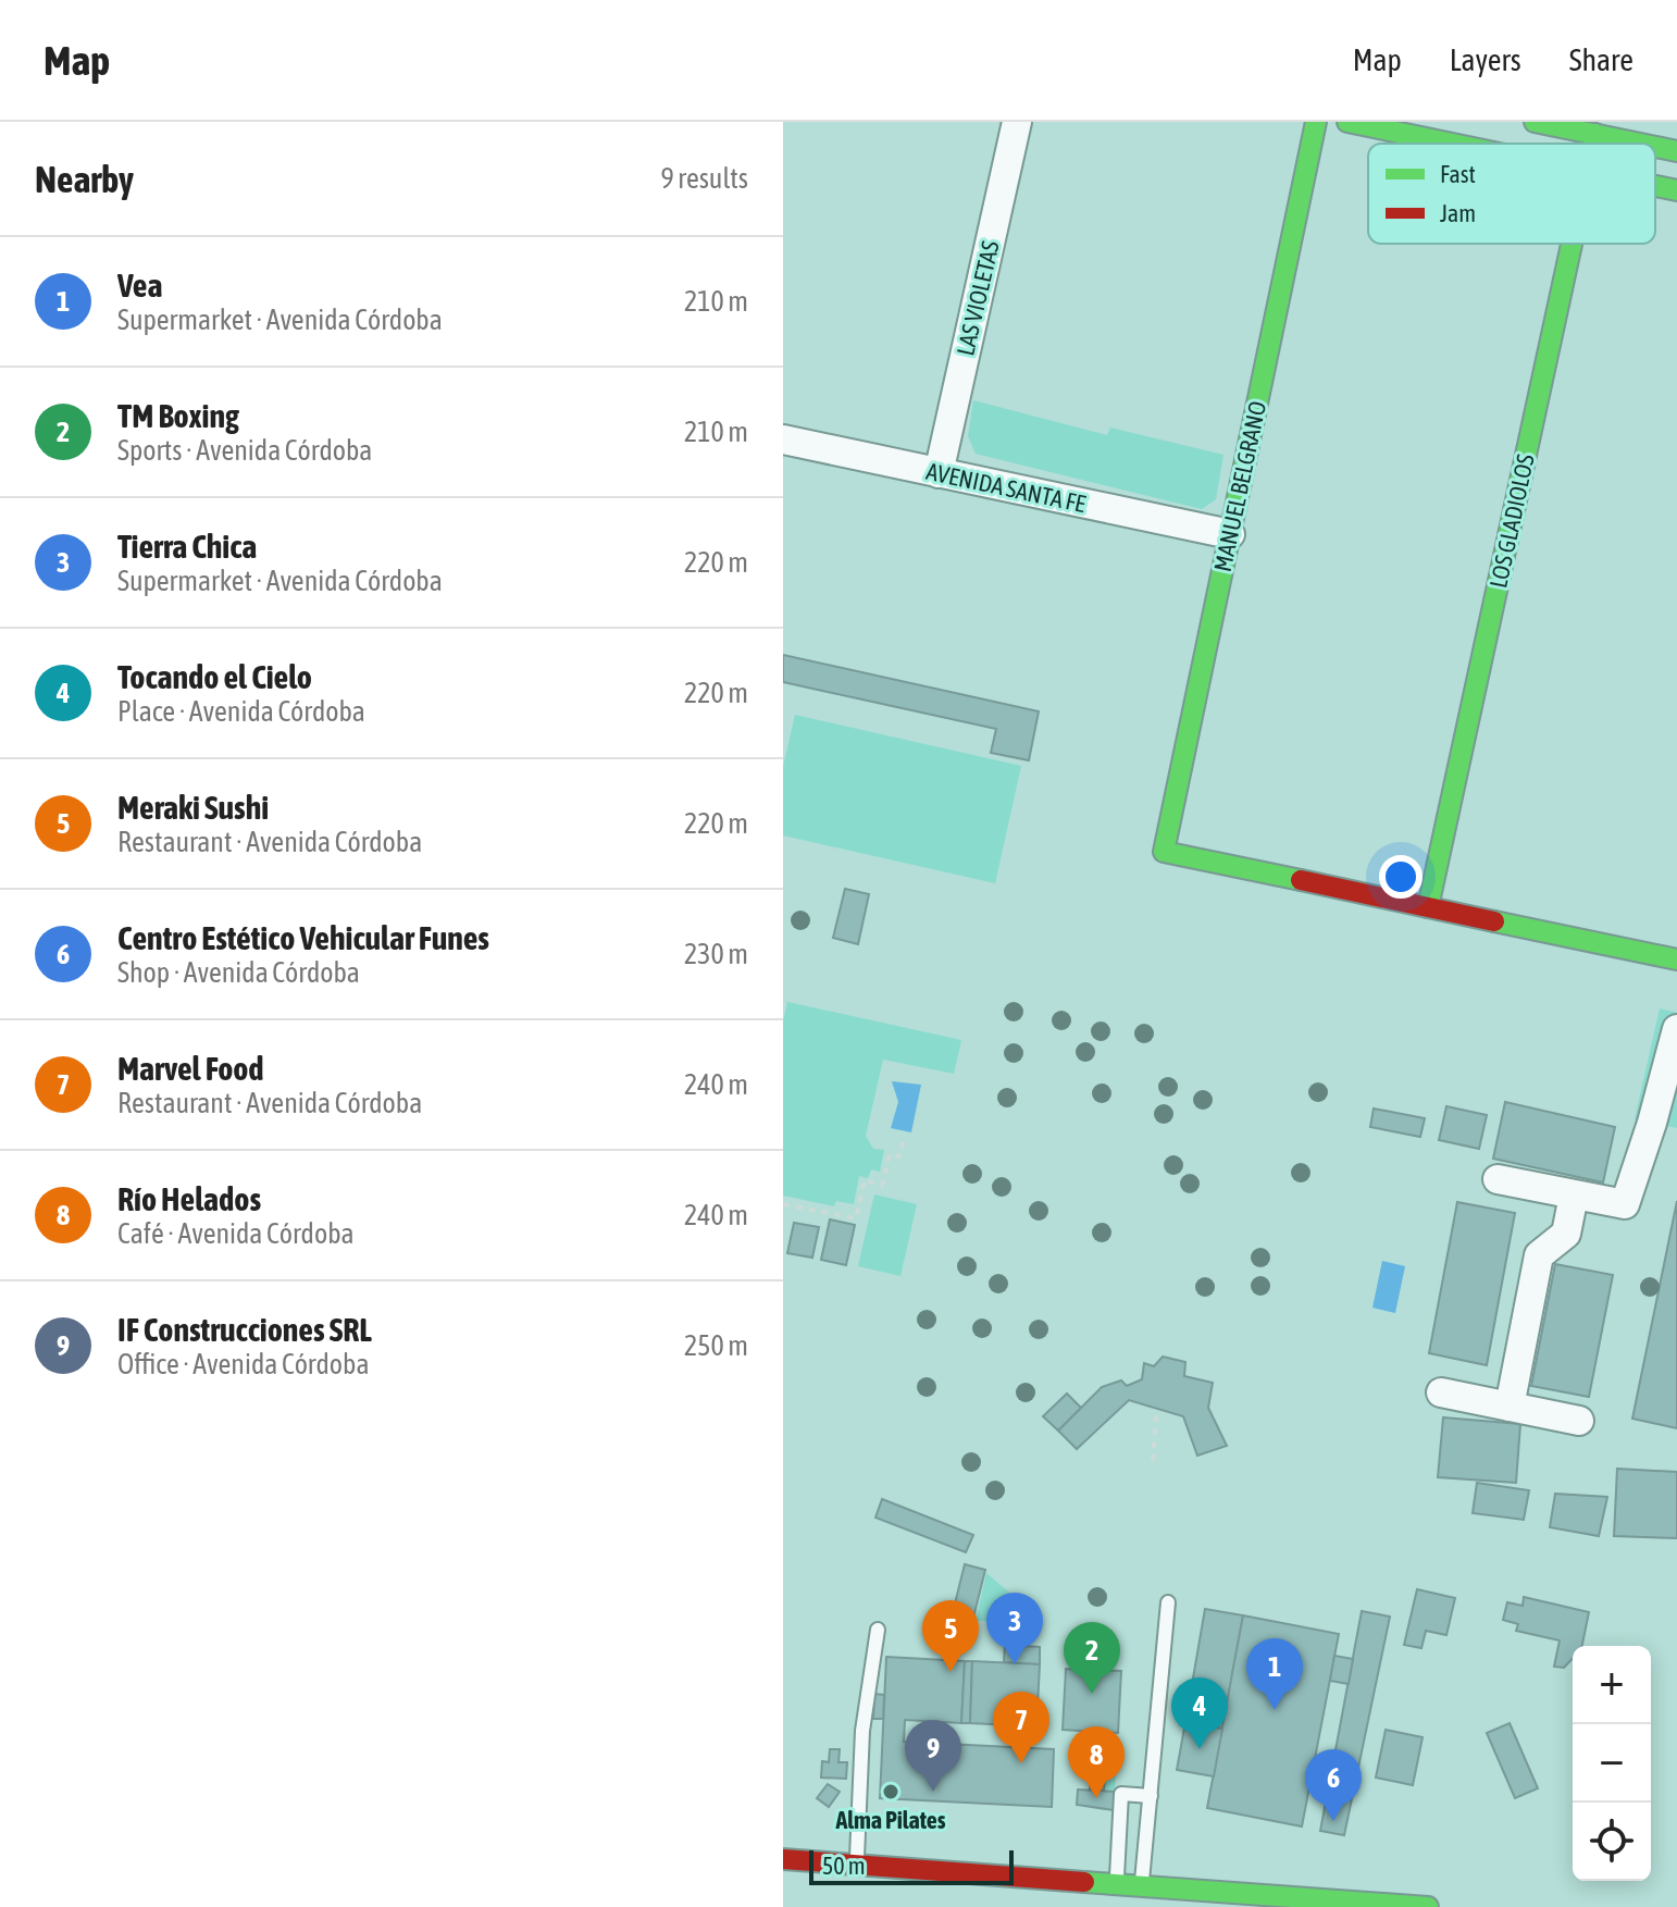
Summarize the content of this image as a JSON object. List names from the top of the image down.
{
  "streets": {
    "street": [
      "LAS VIOLETAS",
      "MANUEL BELGRANO",
      "AVENIDA SANTA FE",
      "LOS GLADIOLOS"
    ]
  },
  "crossings": [
    ["LAS VIOLETAS", "AVENIDA SANTA FE"],
    ["MANUEL BELGRANO", "AVENIDA SANTA FE"],
    ["MANUEL BELGRANO", "LOS GLADIOLOS"]
  ],
  "places": ["Alma Pilates"],
  "legend": ["Fast", "Jam"],
  "scale_bar": "50 m",
  "page": {
    "header": "Map",
    "nav": ["Map", "Layers", "Share"],
    "heading": ["Nearby", "9 results"],
    "list": [
      {
        "mark": "1",
        "name": "Vea",
        "note": "Supermarket · Avenida Córdoba",
        "value": "210 m"
      },
      {
        "mark": "2",
        "name": "TM Boxing",
        "note": "Sports · Avenida Córdoba",
        "value": "210 m"
      },
      {
        "mark": "3",
        "name": "Tierra Chica",
        "note": "Supermarket · Avenida Córdoba",
        "value": "220 m"
      },
      {
        "mark": "4",
        "name": "Tocando el Cielo",
        "note": "Place · Avenida Córdoba",
        "value": "220 m"
      },
      {
        "mark": "5",
        "name": "Meraki Sushi",
        "note": "Restaurant · Avenida Córdoba",
        "value": "220 m"
      },
      {
        "mark": "6",
        "name": "Centro Estético Vehicular Funes",
        "note": "Shop · Avenida Córdoba",
        "value": "230 m"
      },
      {
        "mark": "7",
        "name": "Marvel Food",
        "note": "Restaurant · Avenida Córdoba",
        "value": "240 m"
      },
      {
        "mark": "8",
        "name": "Río Helados",
        "note": "Café · Avenida Córdoba",
        "value": "240 m"
      },
      {
        "mark": "9",
        "name": "IF Construcciones SRL",
        "note": "Office · Avenida Córdoba",
        "value": "250 m"
      }
    ],
    "pins": [
      "3",
      "5",
      "2",
      "1",
      "4",
      "7",
      "9",
      "8",
      "6"
    ],
    "map_buttons": ["+", "−"],
    "scale": "50 m"
  }
}
